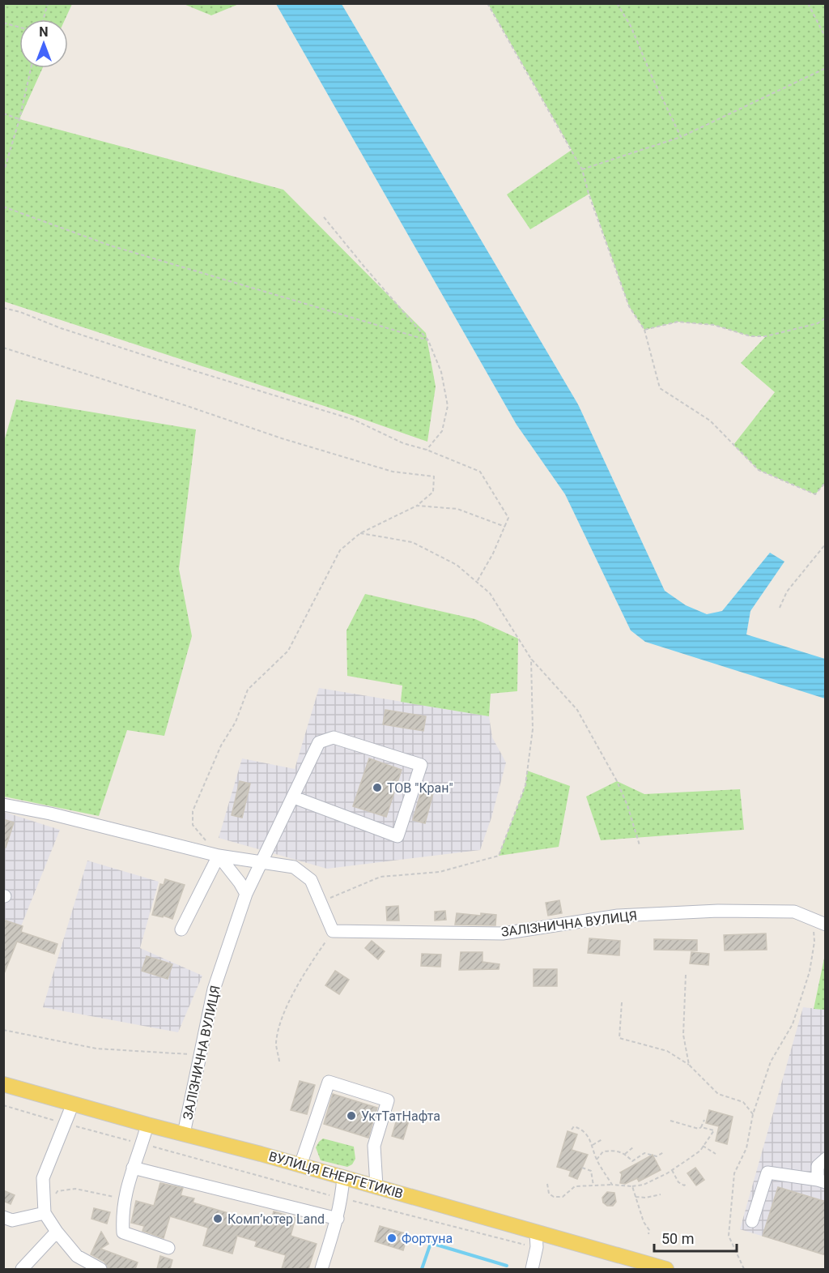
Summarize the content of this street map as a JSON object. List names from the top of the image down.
{
  "streets": {
    "main road": ["ВУЛИЦЯ ЕНЕРГЕТИКІВ"],
    "street": ["ЗАЛІЗНИЧНА ВУЛИЦЯ"]
  },
  "crossings": [
    ["ЗАЛІЗНИЧНА ВУЛИЦЯ", "ВУЛИЦЯ ЕНЕРГЕТИКІВ"]
  ],
  "places": [
    "ТОВ \"Кран\"",
    "УктТатНафта",
    "Комп’ютер Land",
    "Фортуна"
  ],
  "scale_bar": "50 m",
  "north": "top"
}
